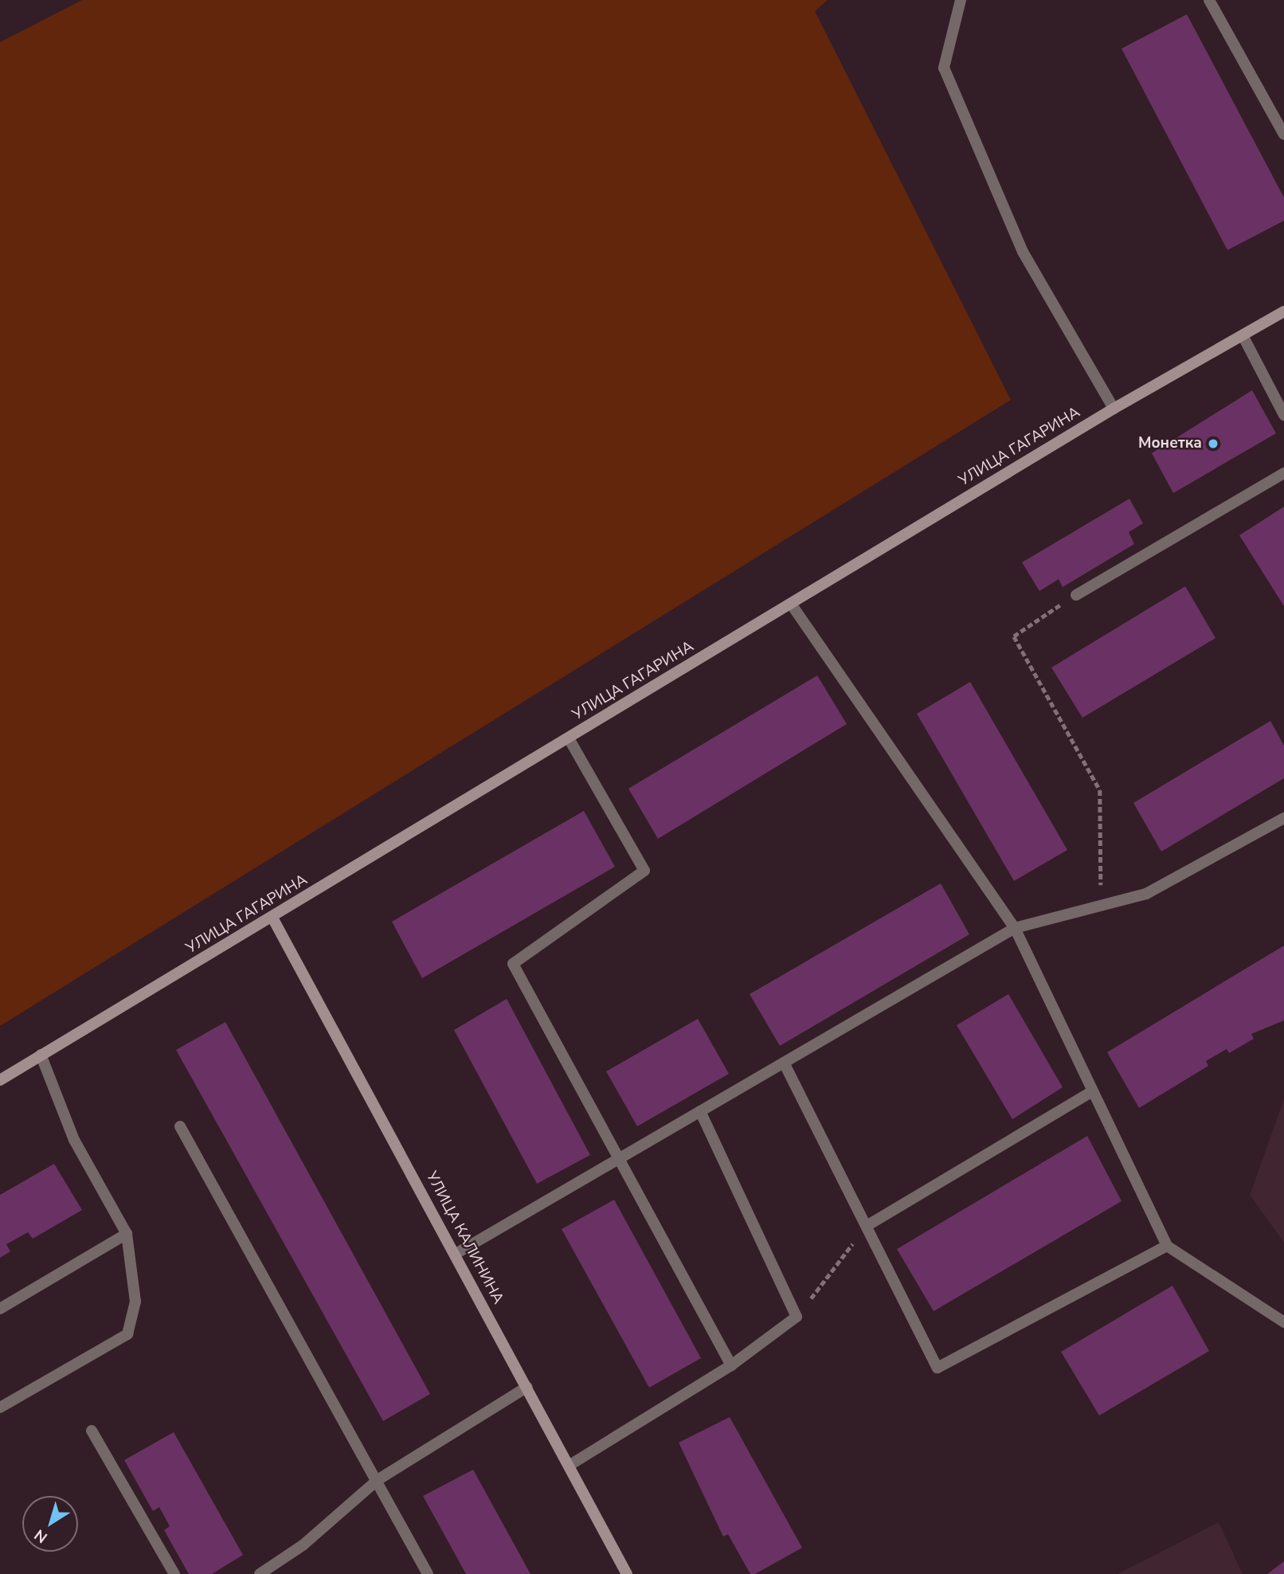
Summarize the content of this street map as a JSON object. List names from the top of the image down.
{
  "streets": {
    "street": ["УЛИЦА ГАГАРИНА", "УЛИЦА КАЛИНИНА"]
  },
  "crossings": [
    ["УЛИЦА ГАГАРИНА", "УЛИЦА КАЛИНИНА"]
  ],
  "places": ["Монетка"],
  "north": "bottom left"
}
